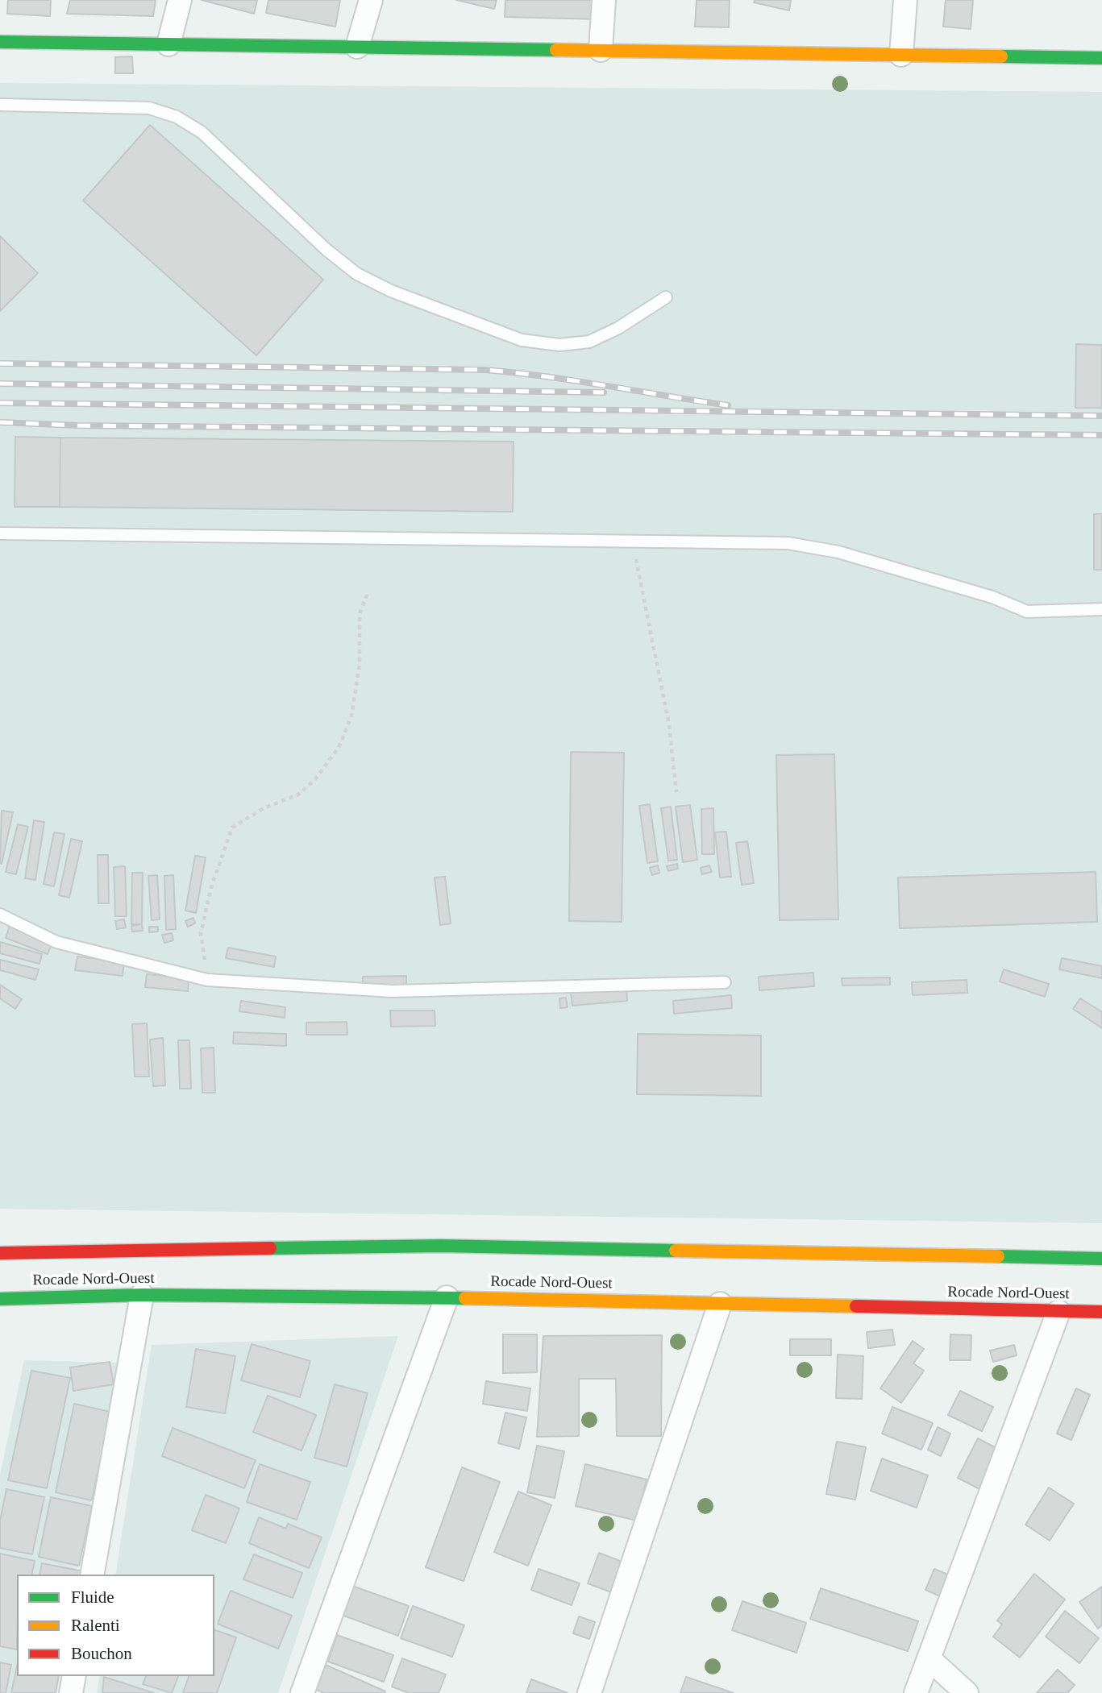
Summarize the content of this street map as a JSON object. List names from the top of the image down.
{
  "streets": {
    "main road": ["Rocade Nord-Ouest"]
  },
  "legend": ["Fluide", "Ralenti", "Bouchon"]
}
